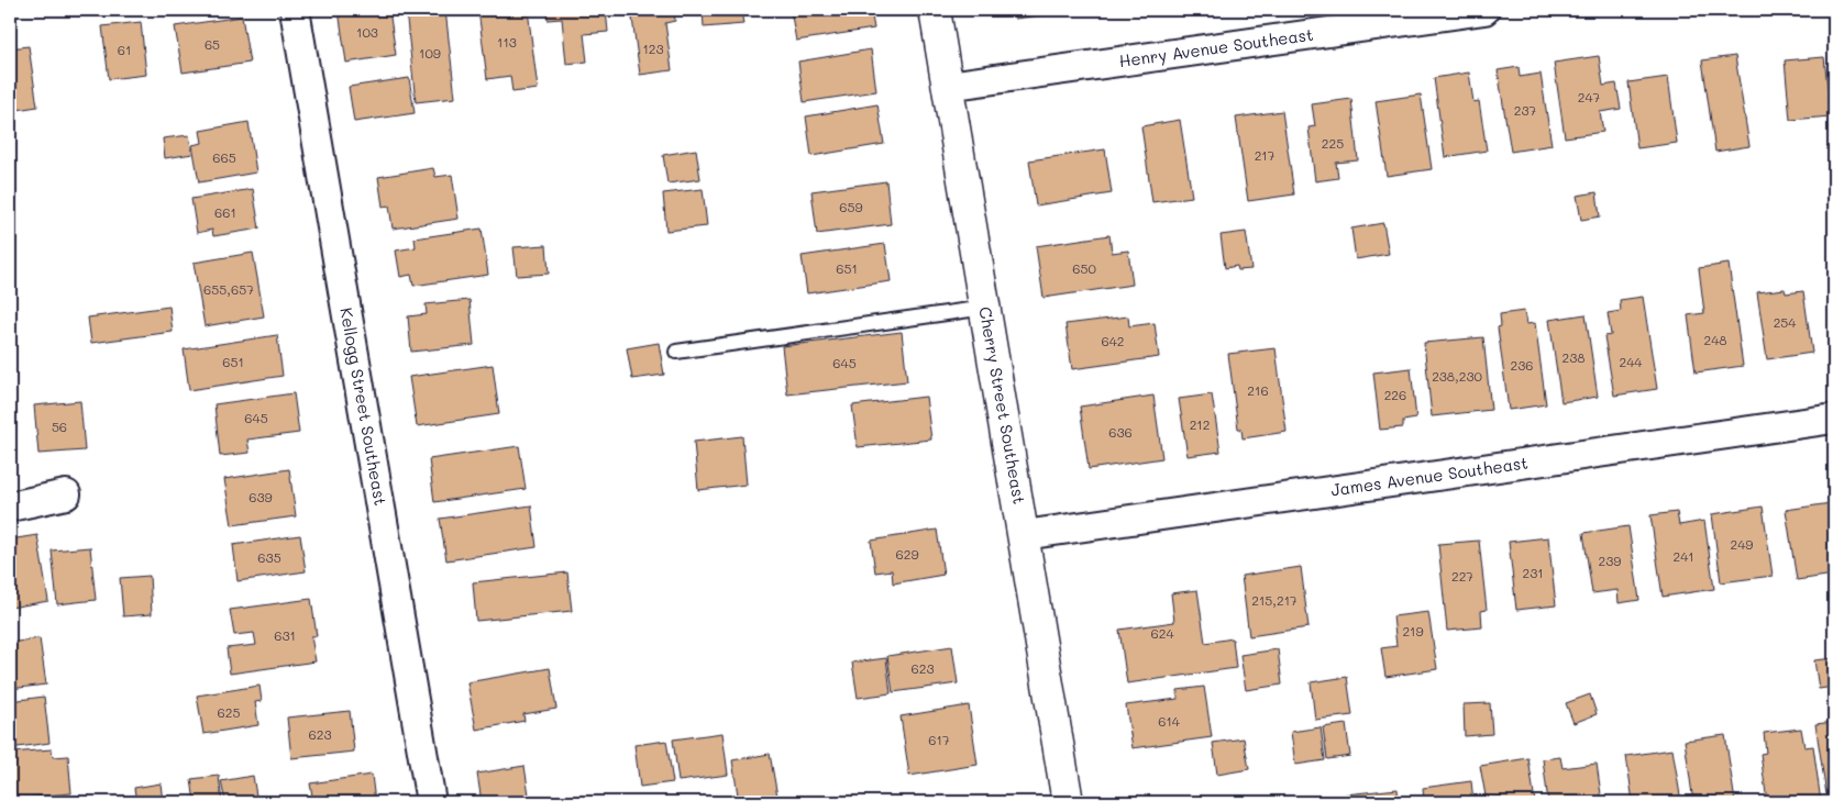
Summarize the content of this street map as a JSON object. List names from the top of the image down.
{
  "streets": {
    "street": [
      "Henry Avenue Southeast",
      "Cherry Street Southeast",
      "Kellogg Street Southeast",
      "James Avenue Southeast"
    ]
  },
  "crossings": [
    ["Henry Avenue Southeast", "Cherry Street Southeast"],
    ["Cherry Street Southeast", "James Avenue Southeast"]
  ],
  "house_numbers": [
    "103",
    "113",
    "65",
    "123",
    "61",
    "109",
    "247",
    "237",
    "225",
    "217",
    "665",
    "659",
    "661",
    "651",
    "650",
    "655,657",
    "254",
    "248",
    "642",
    "238",
    "651",
    "244",
    "645",
    "236",
    "238,230",
    "216",
    "226",
    "645",
    "212",
    "56",
    "636",
    "639",
    "249",
    "629",
    "241",
    "635",
    "239",
    "231",
    "227",
    "215,217",
    "219",
    "624",
    "631",
    "623",
    "625",
    "614",
    "623",
    "617"
  ]
}
